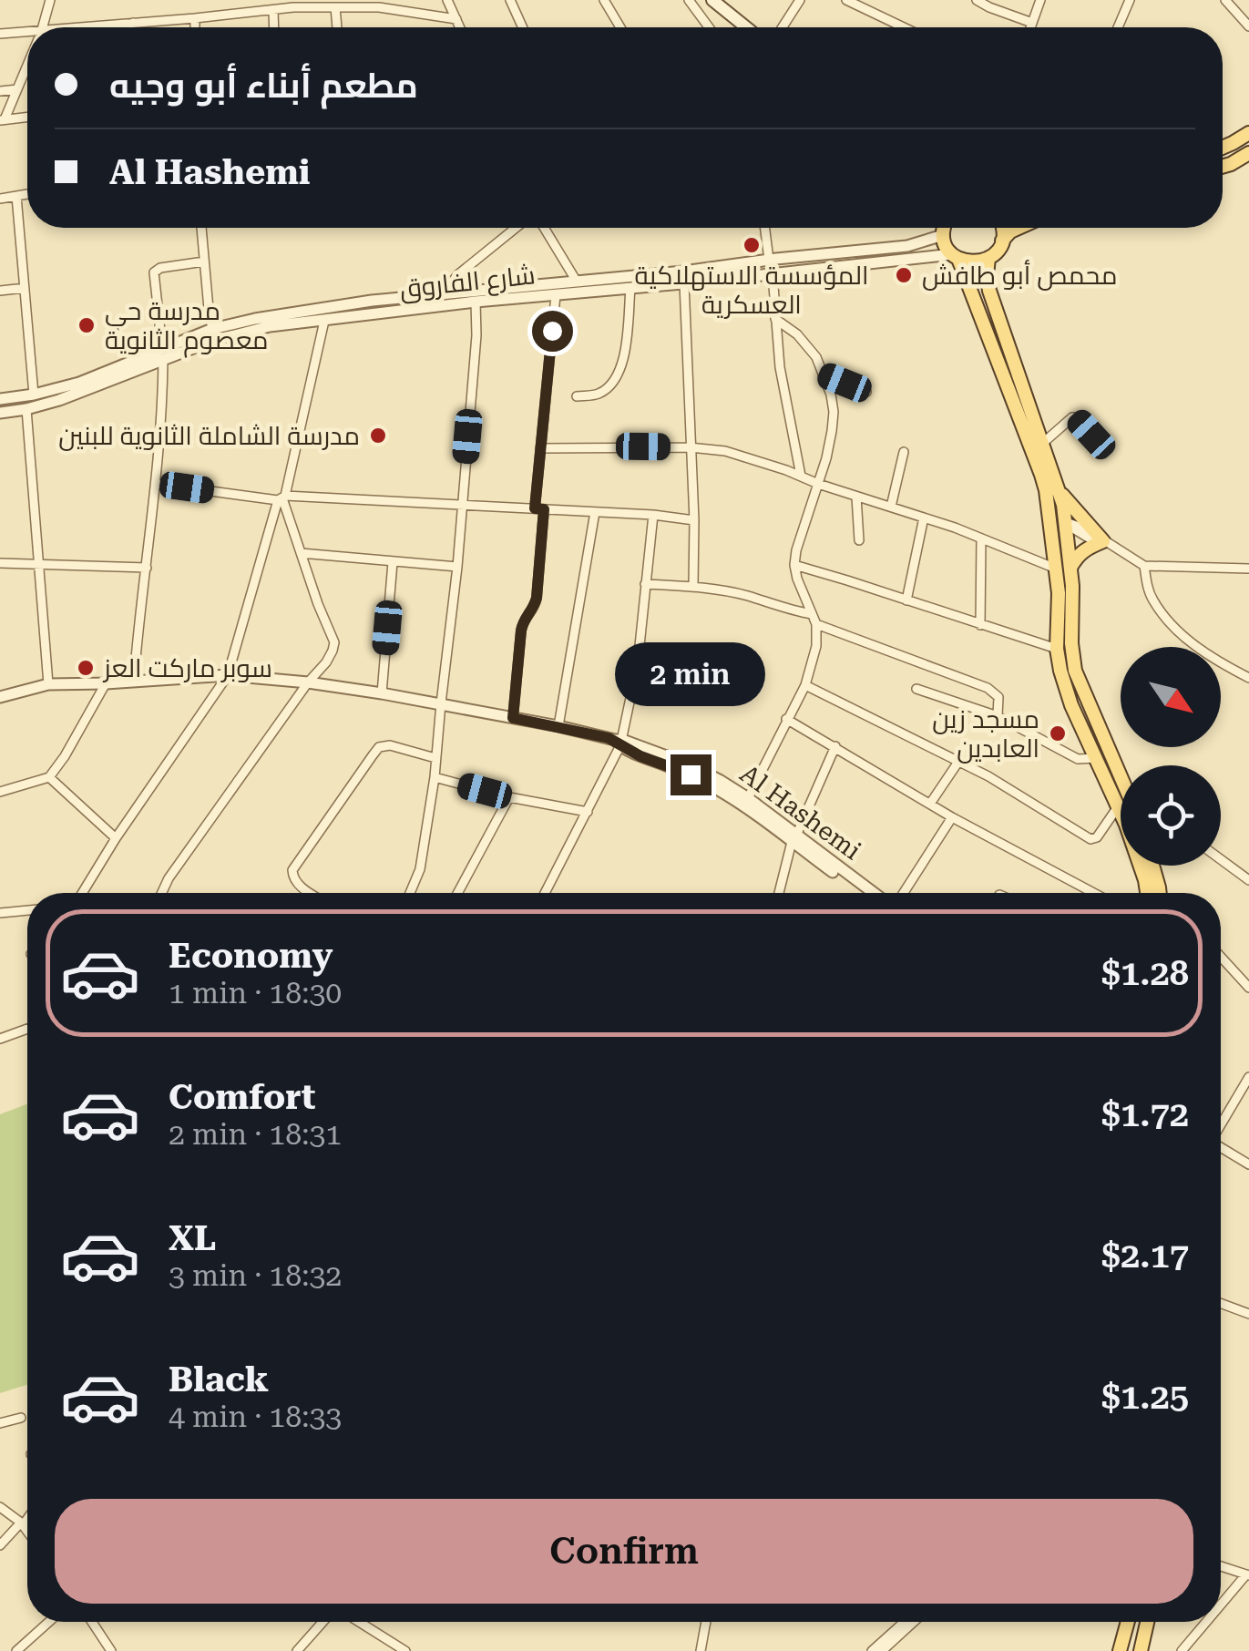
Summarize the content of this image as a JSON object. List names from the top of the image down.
{
  "streets": {
    "street": ["شارع الفاروق", "Al Hashemi"]
  },
  "places": [
    "المؤسسة الاستهلاكية العسكرية",
    "محمص أبو طافش",
    "مدرسة حي معصوم الثانوية",
    "مدرسة الشاملة الثانوية للبنين",
    "سوبر ماركت العز",
    "مسجد زين العابدين"
  ],
  "north": "bottom right",
  "page": {
    "banner": ["مطعم أبناء أبو وجيه", "Al Hashemi"],
    "bubble": "2 min",
    "list": [
      {
        "name": "Economy",
        "note": "1 min · 18:30",
        "value": "$1.28"
      },
      {
        "name": "Comfort",
        "note": "2 min · 18:31",
        "value": "$1.72"
      },
      {
        "name": "XL",
        "note": "3 min · 18:32",
        "value": "$2.17"
      },
      {
        "name": "Black",
        "note": "4 min · 18:33",
        "value": "$1.25"
      }
    ],
    "buttons": "Confirm"
  }
}
